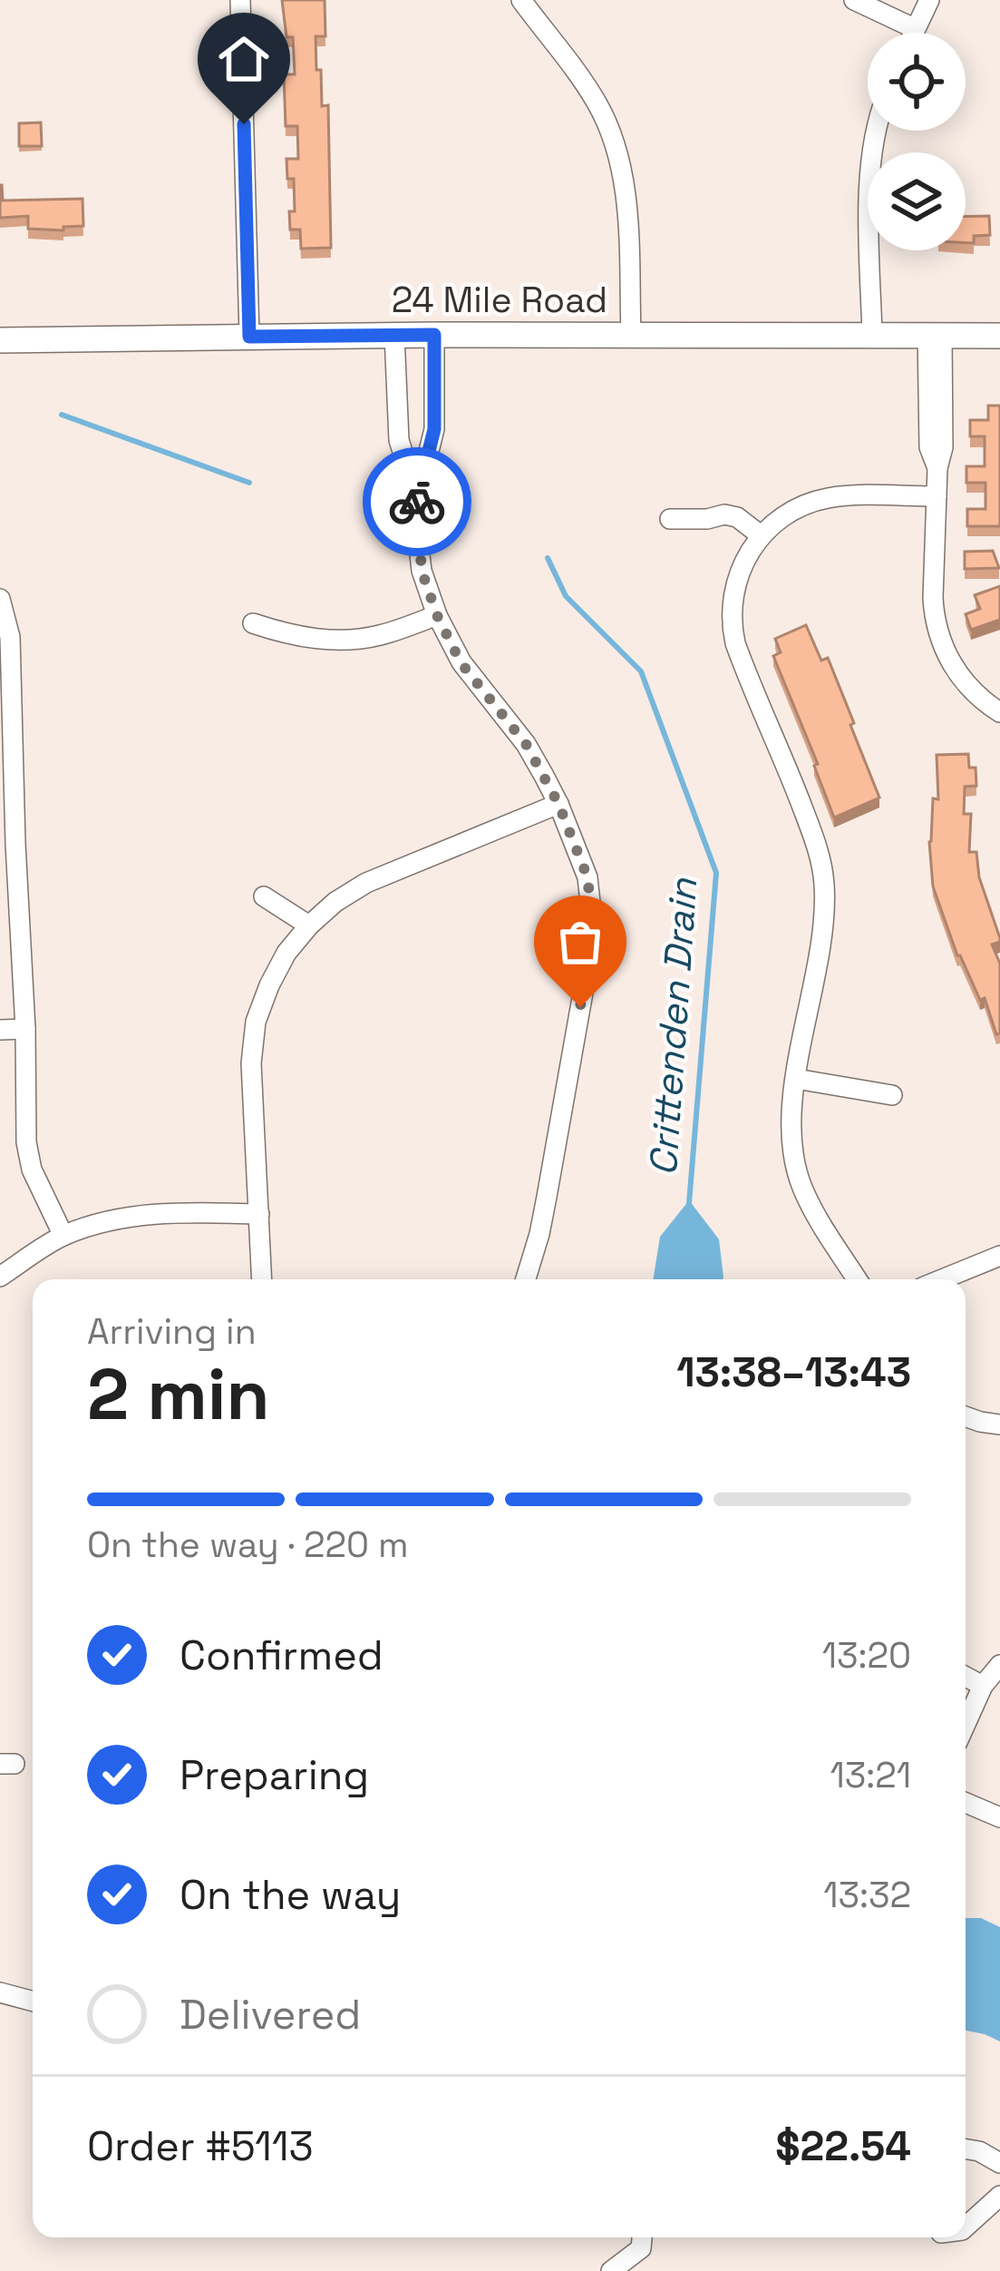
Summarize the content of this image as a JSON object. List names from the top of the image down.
{
  "streets": {
    "street": ["24 Mile Road"]
  },
  "water": ["Crittenden Drain"],
  "page": {
    "heading": ["2 min", "Arriving in", "13:38–13:43"],
    "panel": ["Order #5113", "$22.54"],
    "bar": "On the way · 220 m",
    "list": [
      ["Confirmed", "13:20"],
      ["Preparing", "13:21"],
      ["On the way", "13:32"],
      "Delivered"
    ]
  }
}
